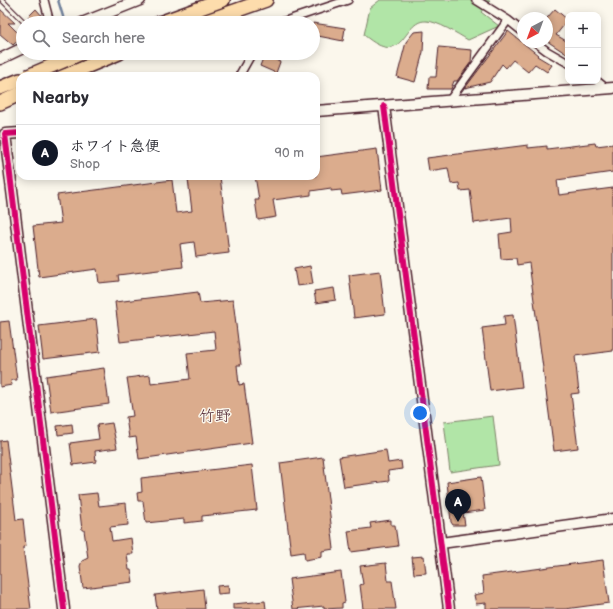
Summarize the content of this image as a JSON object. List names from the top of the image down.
{
  "districts": ["竹野"],
  "north": "bottom left",
  "page": {
    "map_buttons": ["+", "−"],
    "search": "Search here",
    "heading": "Nearby",
    "list": [
      {
        "mark": "A",
        "name": "ホワイト急便",
        "note": "Shop",
        "value": "90 m"
      }
    ],
    "pins": "A"
  }
}
